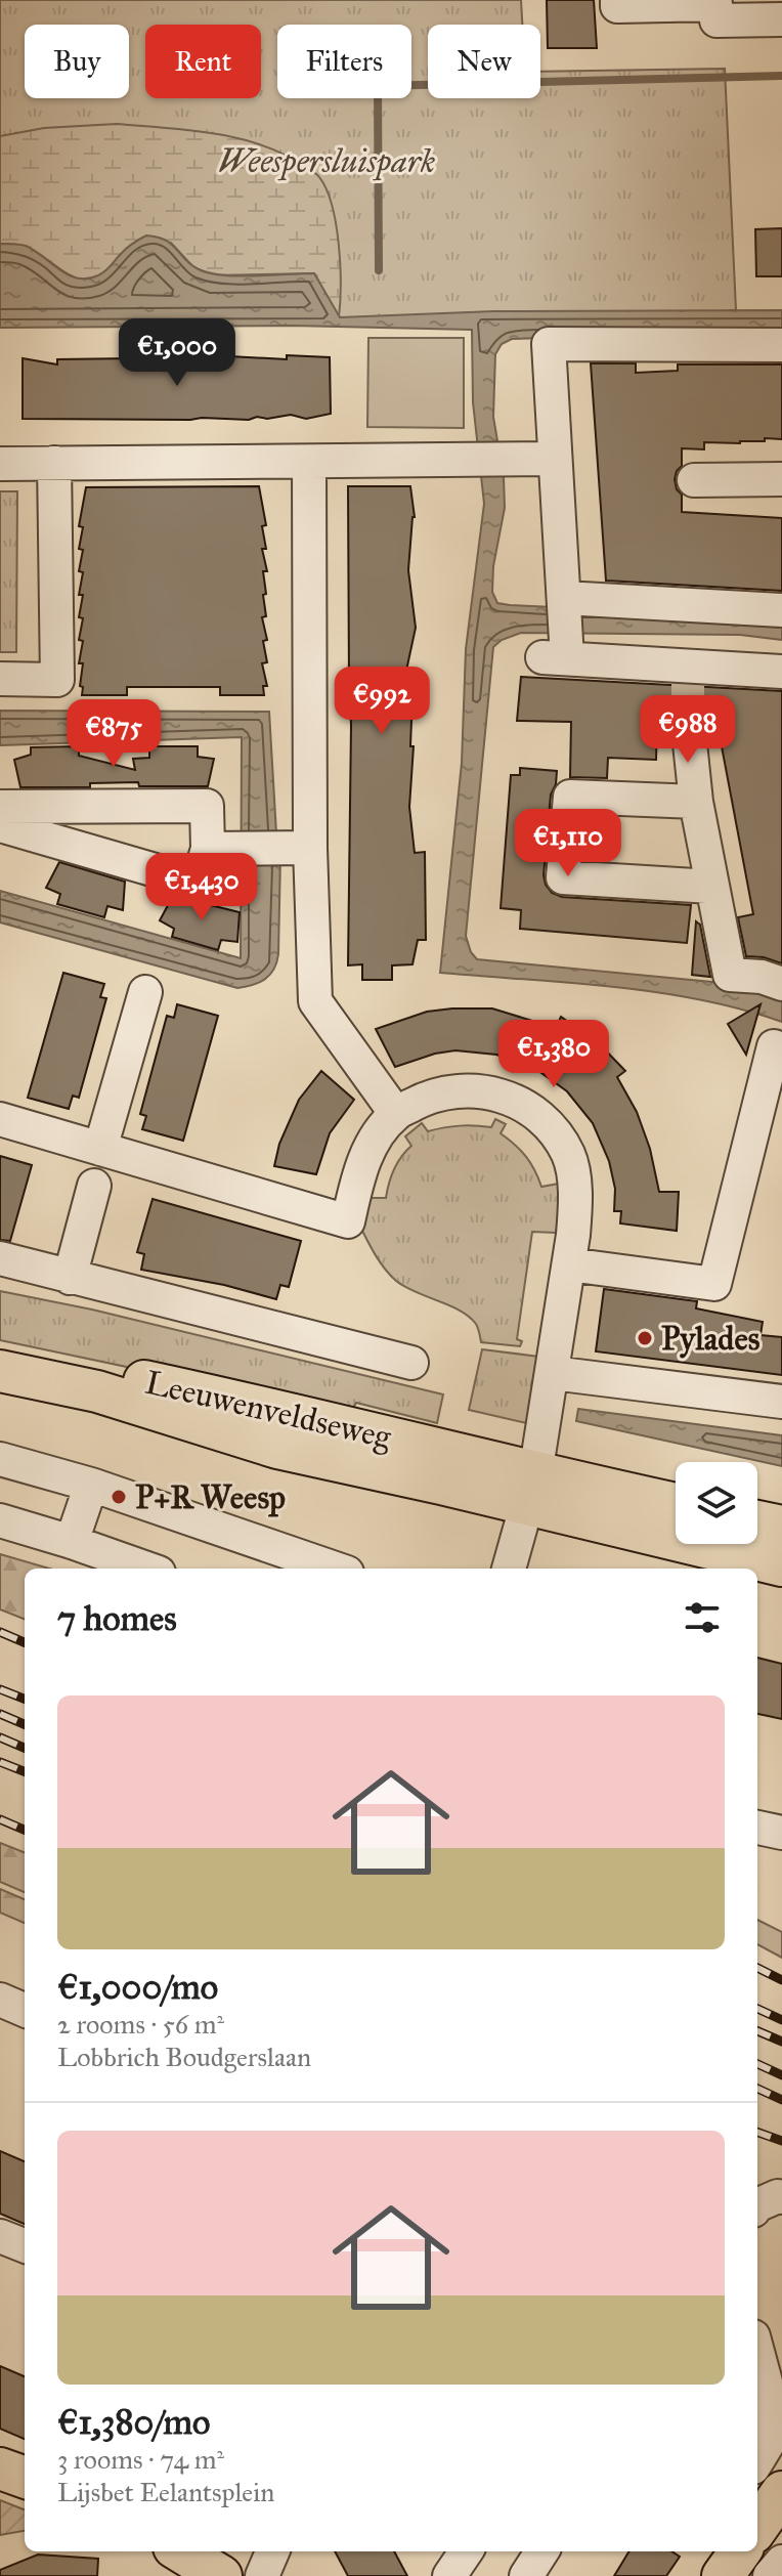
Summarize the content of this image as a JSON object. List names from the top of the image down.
{
  "streets": {
    "main road": ["Leeuwenveldseweg"]
  },
  "parks": ["Weespersluispark"],
  "places": ["Pylades", "P+R Weesp"],
  "page": {
    "chip": [
      "Buy",
      "Rent",
      "Filters",
      "New"
    ],
    "price": [
      "€1,000",
      "€992",
      "€988",
      "€875",
      "€1,110",
      "€1,430",
      "€1,380"
    ],
    "heading": "7 homes",
    "list": [
      {
        "name": "€1,000/mo",
        "note": "2 rooms · 56 m² · Lobbrich Boudgerslaan"
      },
      {
        "name": "€1,380/mo",
        "note": "3 rooms · 74 m² · Lijsbet Eelantsplein"
      }
    ]
  }
}
